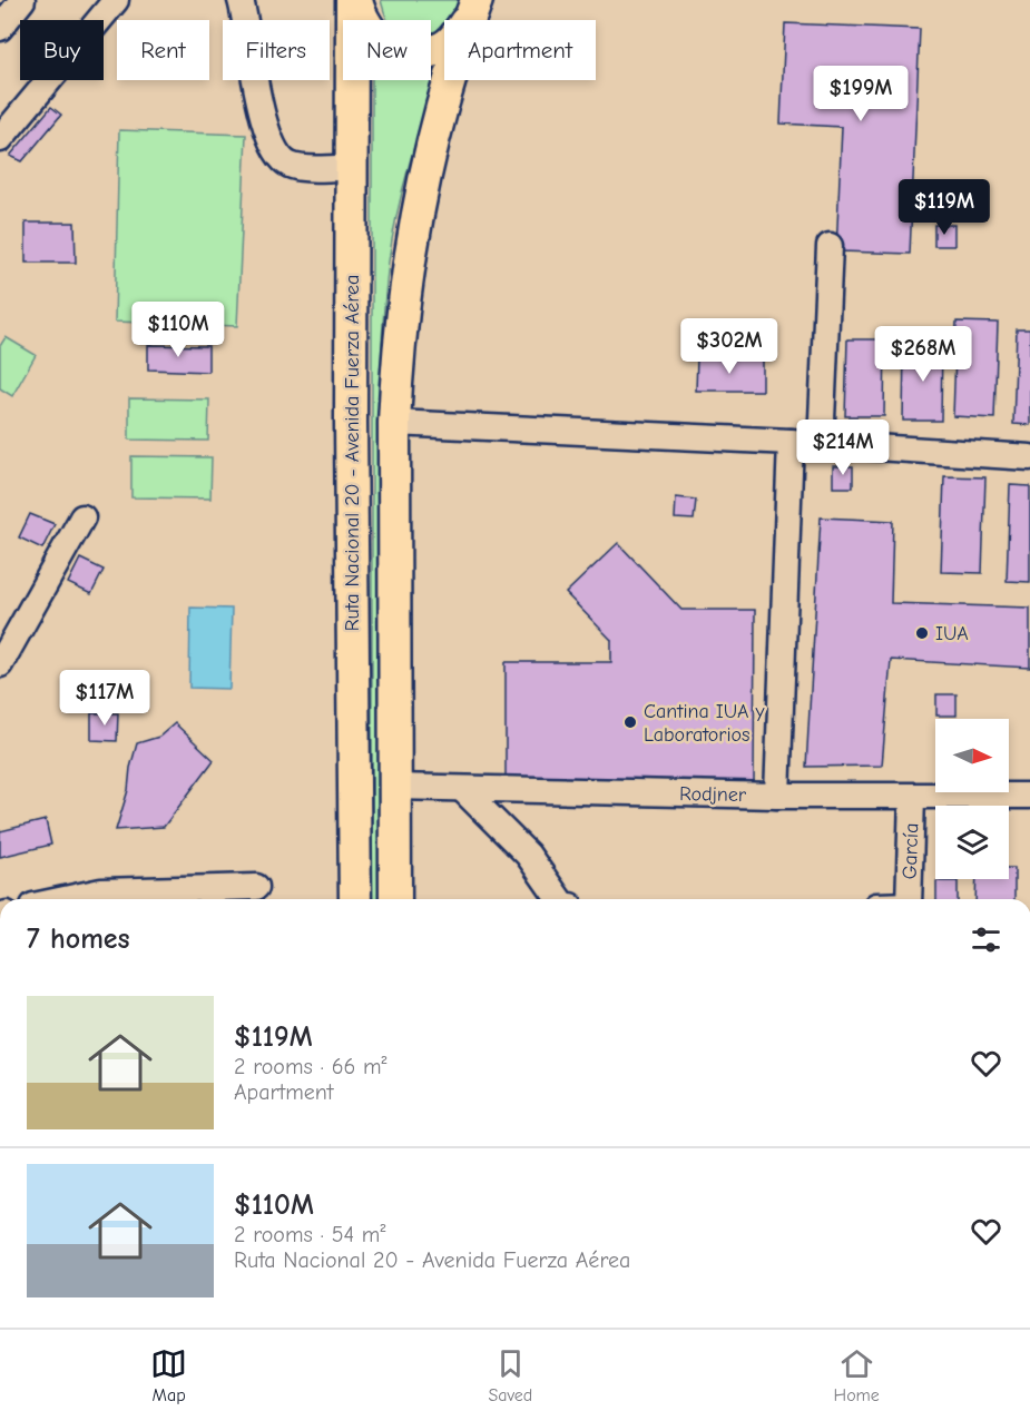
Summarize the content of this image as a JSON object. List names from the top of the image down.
{
  "streets": {
    "main road": ["Ruta Nacional 20 - Avenida Fuerza Aérea"],
    "street": ["Rodjner", "García"]
  },
  "crossings": [
    ["Ruta Nacional 20 - Avenida Fuerza Aérea", "Rodjner"],
    ["Rodjner", "García"]
  ],
  "places": ["IUA", "Cantina IUA y Laboratorios"],
  "north": "right",
  "page": {
    "chip": [
      "Buy",
      "Rent",
      "Filters",
      "New",
      "Apartment"
    ],
    "price": [
      "$199M",
      "$119M",
      "$110M",
      "$302M",
      "$268M",
      "$214M",
      "$117M"
    ],
    "heading": "7 homes",
    "list": [
      {
        "name": "$119M",
        "note": "2 rooms · 66 m² · Apartment"
      },
      {
        "name": "$110M",
        "note": "2 rooms · 54 m² · Ruta Nacional 20 - Avenida Fuerza Aérea"
      }
    ],
    "tabs": ["Map", "Saved", "Home"]
  }
}
